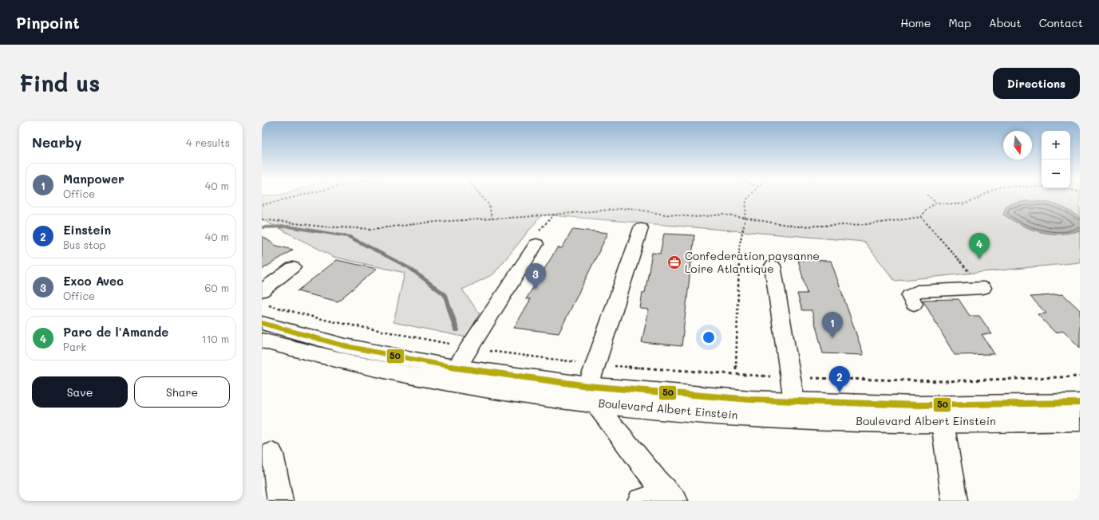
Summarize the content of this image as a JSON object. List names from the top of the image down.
{
  "streets": {
    "main road": ["Boulevard Albert Einstein"]
  },
  "places": {
    "office": ["Confederation paysanne Loire Atlantique"]
  },
  "lines": ["transit line 50"],
  "north": "bottom",
  "page": {
    "header": "Pinpoint",
    "nav": [
      "Home",
      "Map",
      "About",
      "Contact"
    ],
    "buttons": [
      "Directions",
      ["Save", "Share"]
    ],
    "title": "Find us",
    "heading": ["Nearby", "4 results"],
    "map_buttons": ["+", "−"],
    "list": [
      {
        "mark": "1",
        "name": "Manpower",
        "note": "Office",
        "value": "40 m"
      },
      {
        "mark": "2",
        "name": "Einstein",
        "note": "Bus stop",
        "value": "40 m"
      },
      {
        "mark": "3",
        "name": "Exco Avec",
        "note": "Office",
        "value": "60 m"
      },
      {
        "mark": "4",
        "name": "Parc de l'Amande",
        "note": "Park",
        "value": "110 m"
      }
    ],
    "pins": [
      "4",
      "3",
      "1",
      "2"
    ]
  }
}
